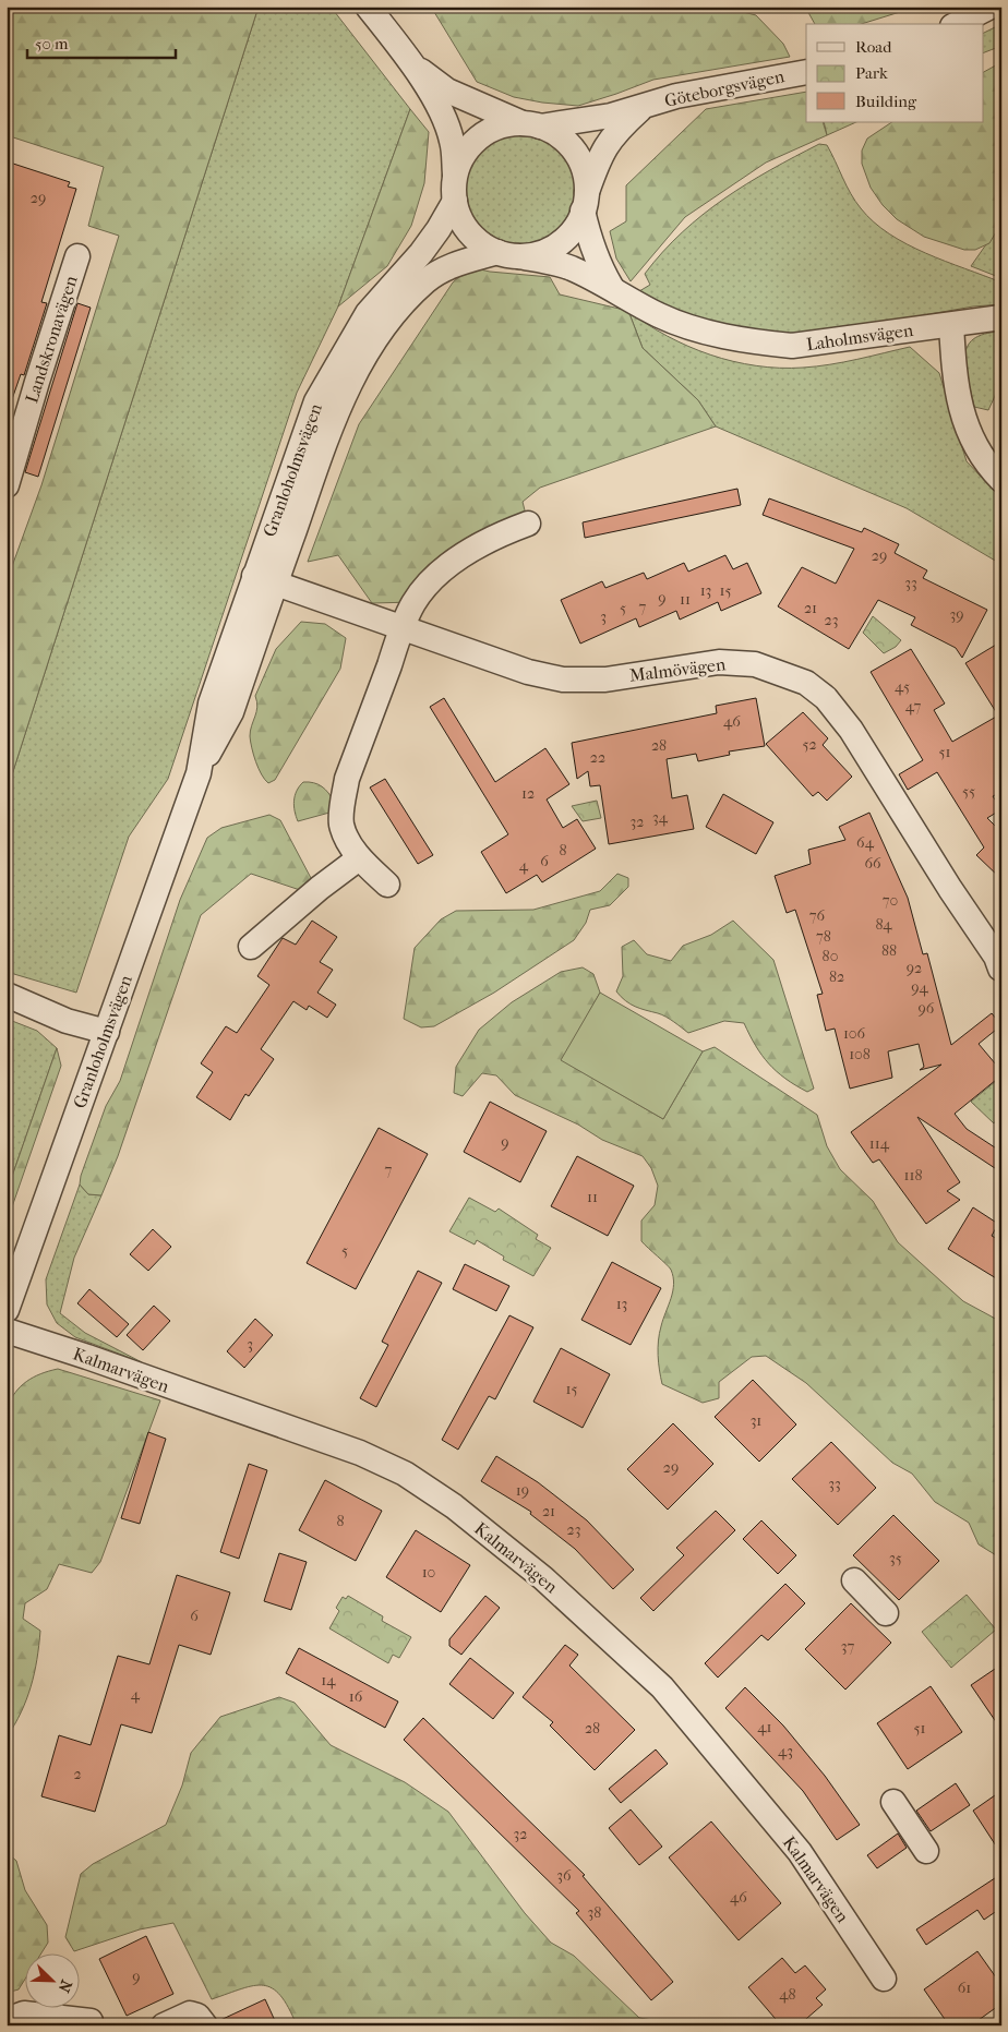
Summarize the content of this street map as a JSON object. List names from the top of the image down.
{
  "streets": {
    "street": [
      "Göteborgsvägen",
      "Laholmsvägen",
      "Landskronavägen",
      "Granloholmsvägen",
      "Malmövägen",
      "Kalmarvägen"
    ]
  },
  "crossings": [
    ["Göteborgsvägen", "Laholmsvägen"],
    ["Göteborgsvägen", "Granloholmsvägen"],
    ["Laholmsvägen", "Granloholmsvägen"],
    ["Granloholmsvägen", "Malmövägen"]
  ],
  "house_numbers": [
    "29",
    "29",
    "33",
    "13",
    "15",
    "9",
    "11",
    "7",
    "5",
    "21",
    "39",
    "3",
    "23",
    "45",
    "47",
    "46",
    "52",
    "28",
    "51",
    "22",
    "55",
    "12",
    "34",
    "32",
    "64",
    "8",
    "6",
    "66",
    "4",
    "70",
    "76",
    "84",
    "78",
    "88",
    "80",
    "92",
    "82",
    "94",
    "96",
    "106",
    "108",
    "9",
    "114",
    "7",
    "118",
    "11",
    "5",
    "13",
    "3",
    "15",
    "31",
    "29",
    "33",
    "19",
    "21",
    "8",
    "23",
    "35",
    "10",
    "6",
    "37",
    "14",
    "4",
    "16",
    "41",
    "28",
    "51",
    "43",
    "2",
    "32",
    "36",
    "46",
    "38",
    "9",
    "61",
    "48"
  ],
  "legend": ["Road", "Park", "Building"],
  "scale_bar": "50 m",
  "north": "bottom right"
}
